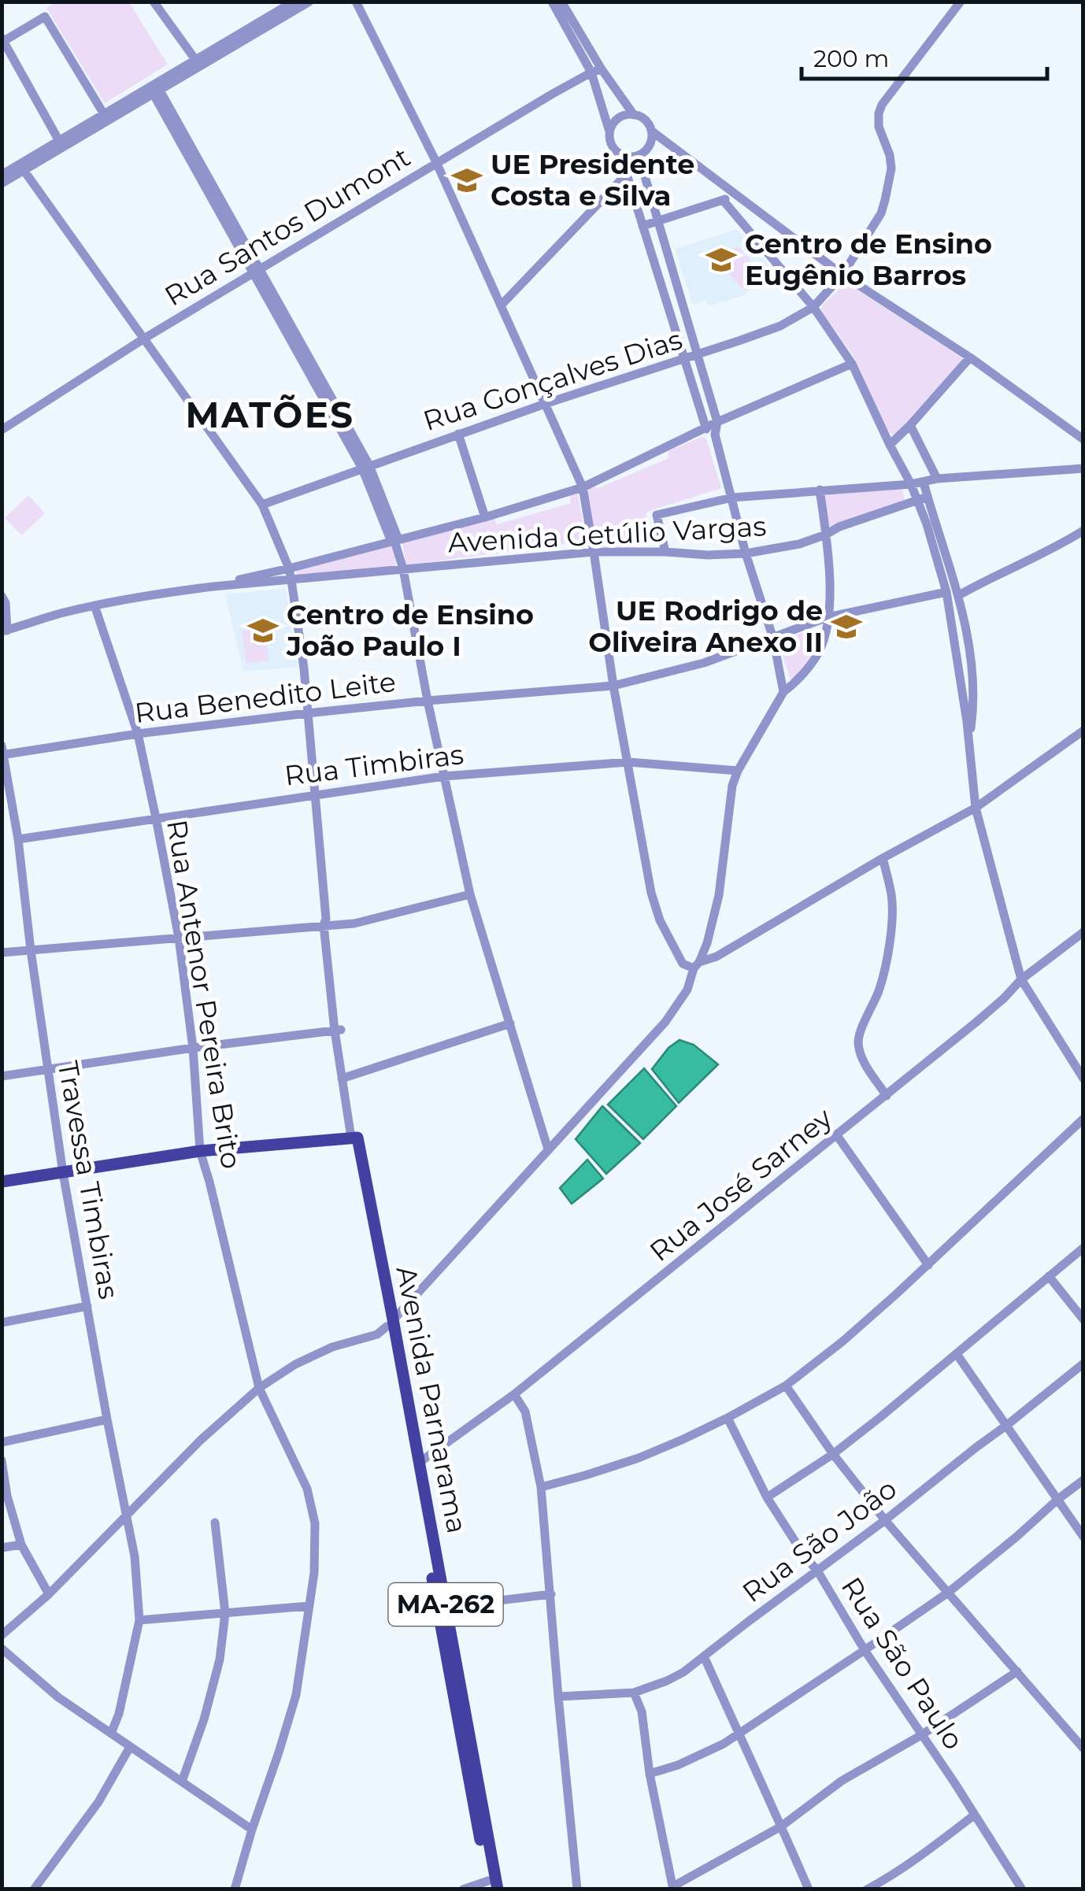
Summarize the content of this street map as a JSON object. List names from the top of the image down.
{
  "streets": {
    "main road": ["Avenida Parnarama", "MA-262"],
    "street": [
      "Rua Santos Dumont",
      "Rua Gonçalves Dias",
      "Avenida Getúlio Vargas",
      "Rua Benedito Leite",
      "Rua Timbiras",
      "Rua Antenor Pereira Brito",
      "Travessa Timbiras",
      "Rua José Sarney",
      "Rua São João",
      "Rua São Paulo"
    ]
  },
  "crossings": [
    ["Rua Santos Dumont", "Avenida Parnarama"],
    ["Rua Gonçalves Dias", "Avenida Parnarama"],
    ["Avenida Getúlio Vargas", "Avenida Parnarama"],
    ["Rua Benedito Leite", "Rua Antenor Pereira Brito"],
    ["Rua Benedito Leite", "Travessa Timbiras"],
    ["Rua Benedito Leite", "Avenida Parnarama"],
    ["Rua Timbiras", "Rua Antenor Pereira Brito"],
    ["Rua Timbiras", "Travessa Timbiras"],
    ["Rua Timbiras", "Avenida Parnarama"],
    ["Rua José Sarney", "Avenida Parnarama"],
    ["Rua São João", "Rua São Paulo"]
  ],
  "districts": ["MATÕES"],
  "places": {
    "school or university": [
      "UE Presidente Costa e Silva",
      "Centro de Ensino Eugênio Barros",
      "UE Rodrigo de Oliveira Anexo II",
      "Centro de Ensino João Paulo I"
    ]
  },
  "scale_bar": "200 m"
}
